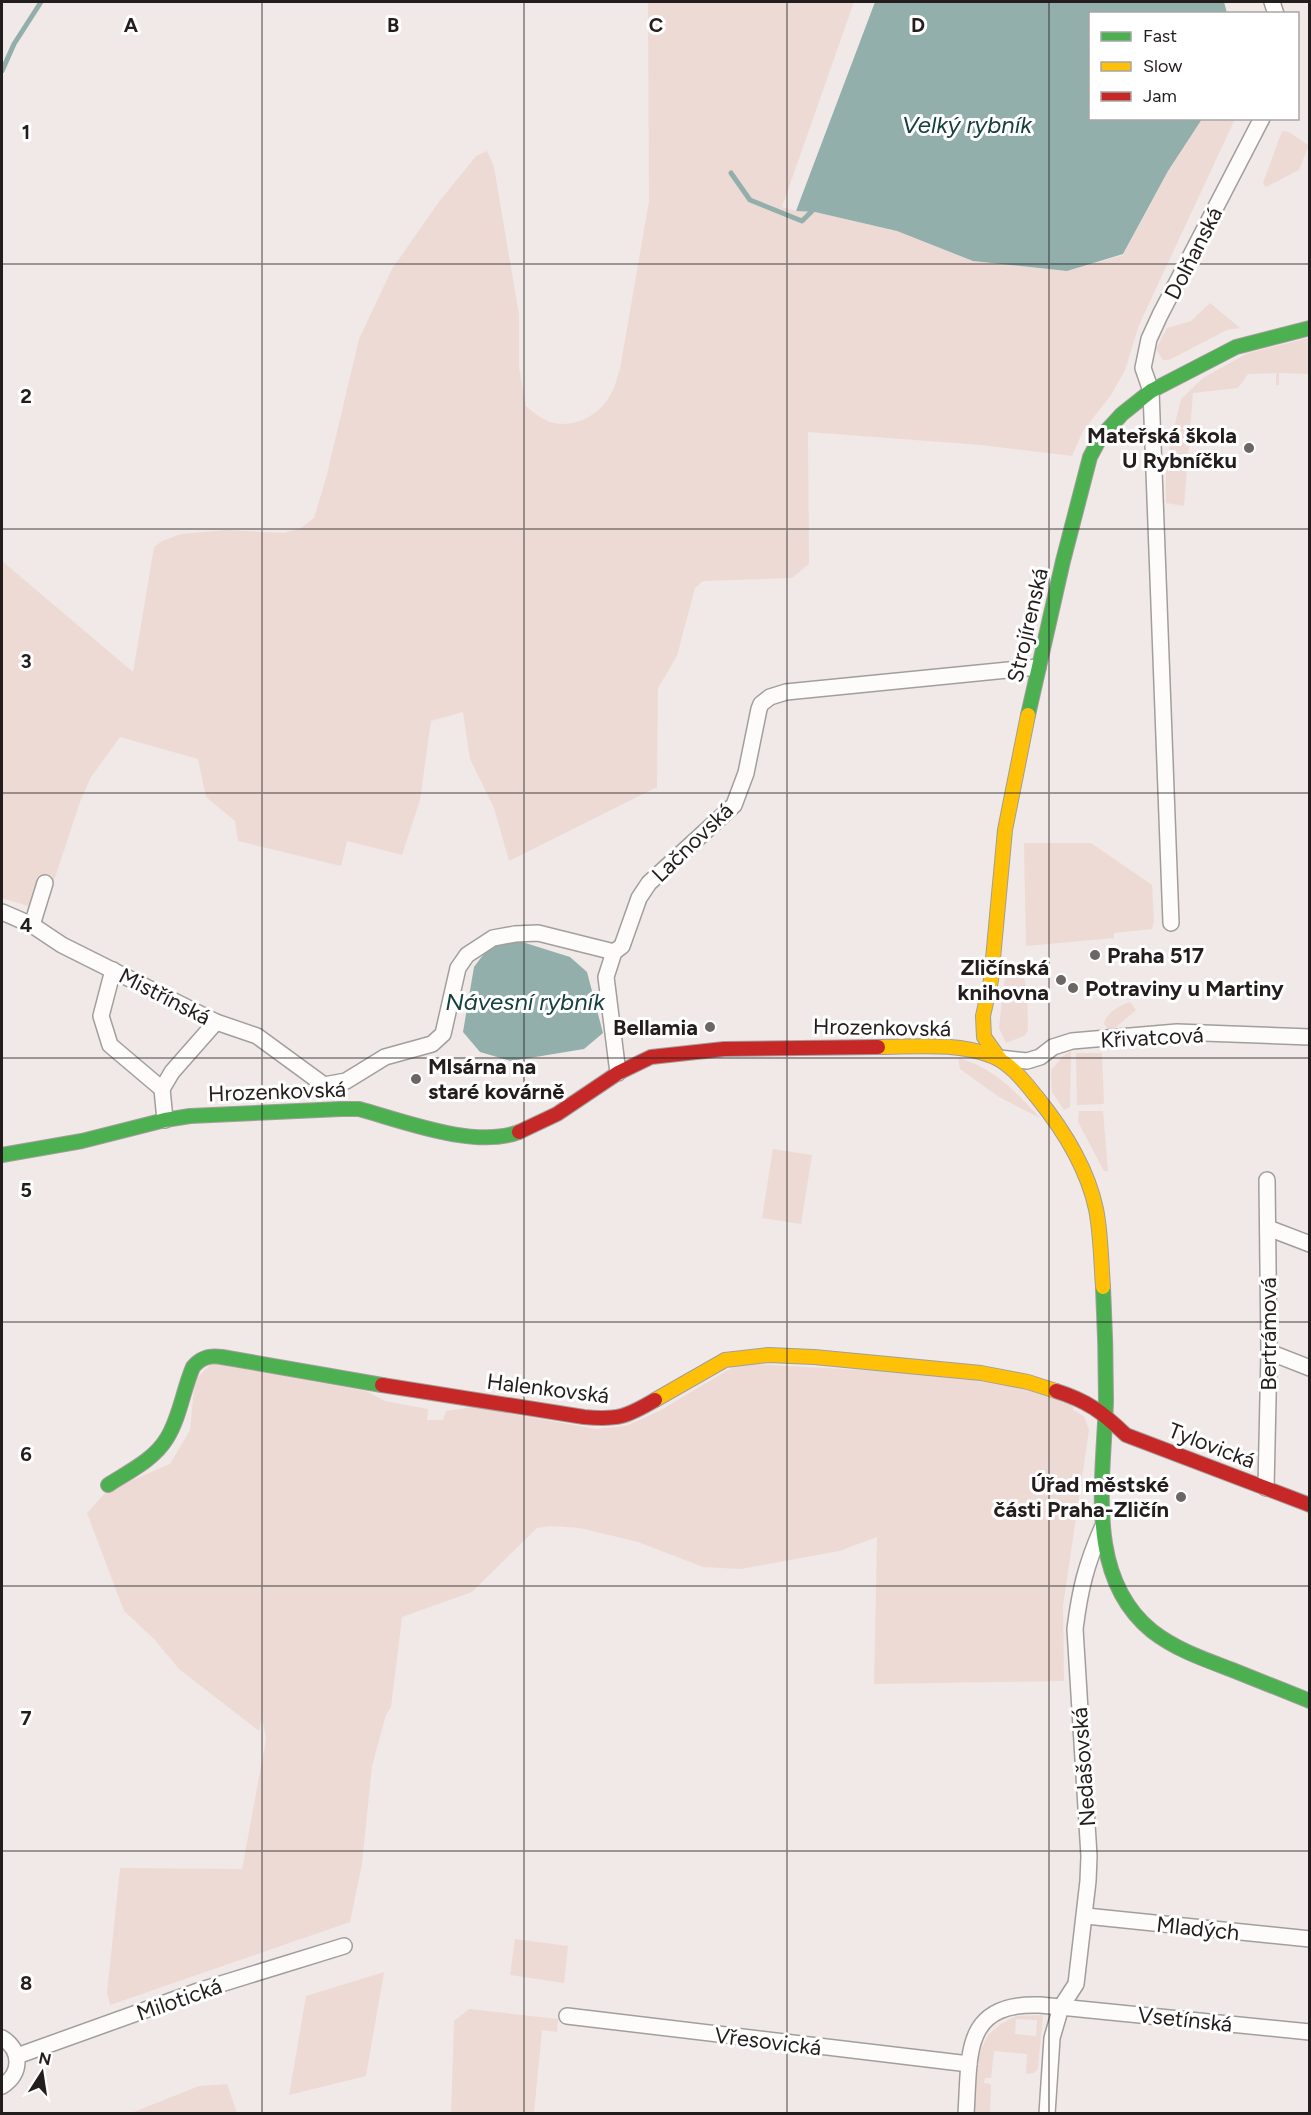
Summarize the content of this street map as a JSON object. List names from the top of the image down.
{
  "streets": {
    "street": [
      "Dolňanská",
      "Strojírenská",
      "Lačnovská",
      "Mistřínská",
      "Hrozenkovská",
      "Křivatcová",
      "Bertrámová",
      "Halenkovská",
      "Tylovická",
      "Nedašovská",
      "Mladých",
      "Milotická",
      "Vsetínská",
      "Vřesovická"
    ]
  },
  "crossings": [
    ["Dolňanská", "Strojírenská"],
    ["Strojírenská", "Lačnovská"],
    ["Strojírenská", "Hrozenkovská"],
    ["Strojírenská", "Křivatcová"],
    ["Lačnovská", "Hrozenkovská"],
    ["Hrozenkovská", "Křivatcová"],
    ["Bertrámová", "Tylovická"],
    ["Halenkovská", "Tylovická"],
    ["Nedašovská", "Mladých"],
    ["Nedašovská", "Vsetínská"]
  ],
  "water": ["Velký rybník", "Návesní rybník"],
  "places": [
    "Mateřská škola U Rybníčku",
    "Praha 517",
    "Zličínská knihovna",
    "Potraviny u Martiny",
    "Bellamia",
    "Mlsárna na staré kovárně",
    "Úřad městské části Praha-Zličín"
  ],
  "legend": ["Fast", "Slow", "Jam"],
  "north": "top",
  "grid": {
    "columns": [
      "A",
      "B",
      "C",
      "D"
    ],
    "rows": [
      "1",
      "2",
      "3",
      "4",
      "5",
      "6",
      "7",
      "8"
    ]
  }
}
